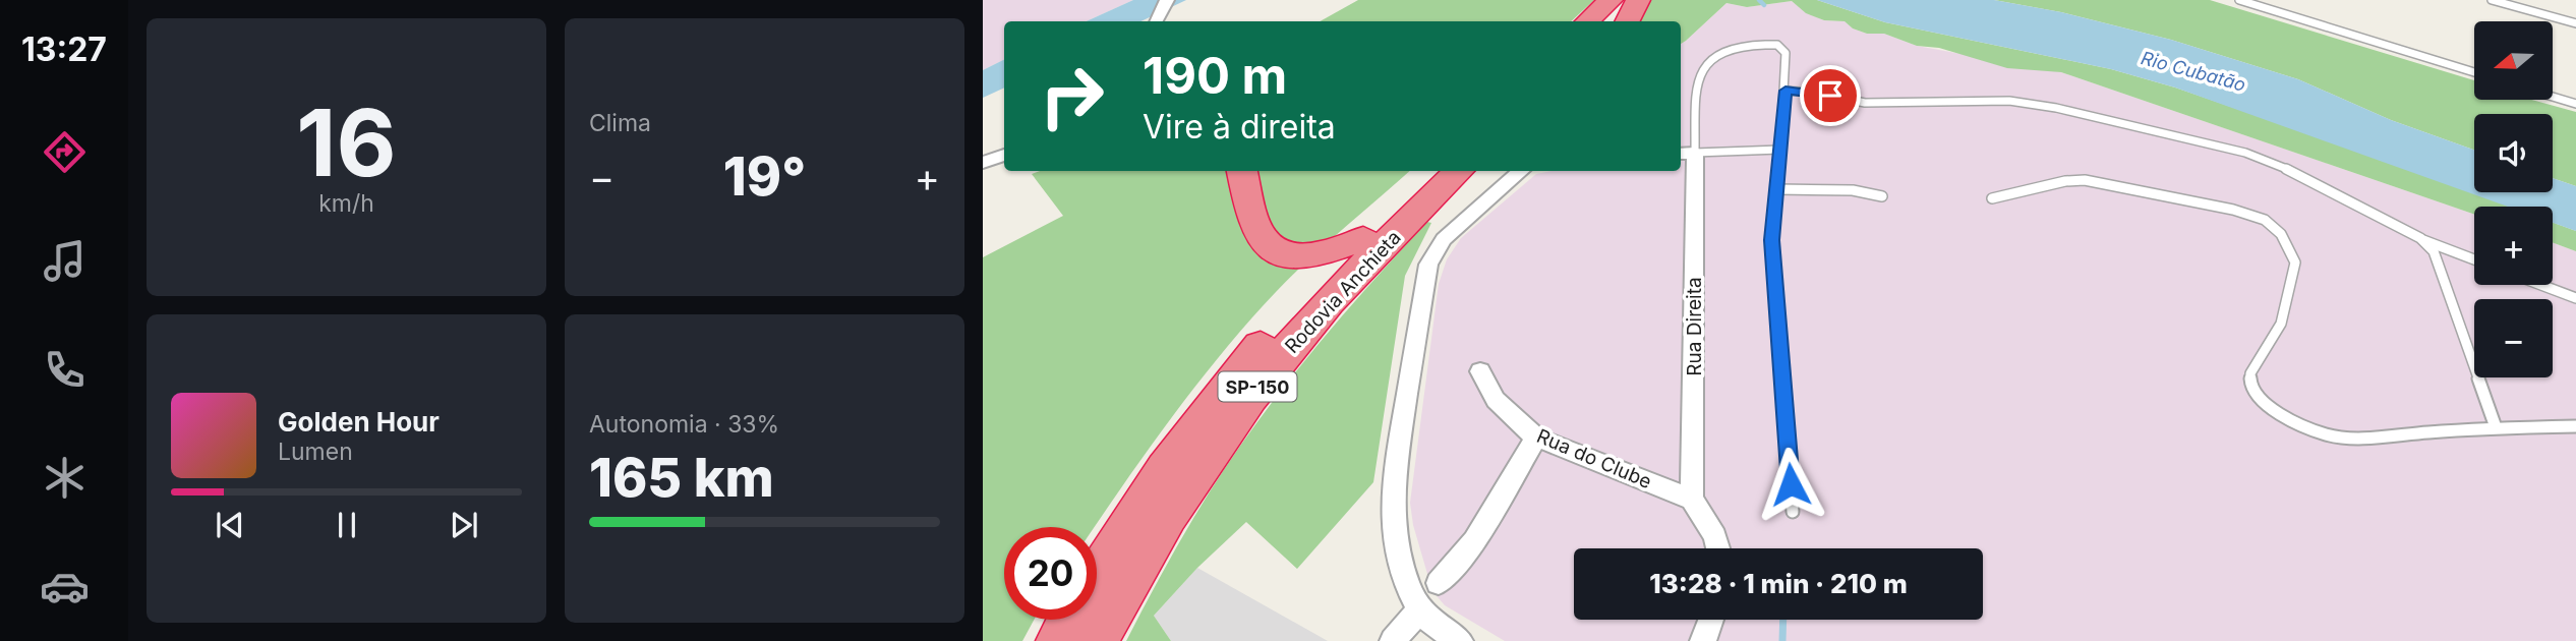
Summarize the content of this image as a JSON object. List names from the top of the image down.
{
  "streets": {
    "highway": ["Rodovia Anchieta", "SP-150"],
    "street": ["Rua Direita", "Rua do Clube"]
  },
  "crossings": [
    ["Rua Direita", "Rua do Clube"]
  ],
  "water": ["Rio Cubatão"],
  "north": "left",
  "page": {
    "tabs": "13:27",
    "tile": [
      ["16", "km/h"],
      "Clima",
      ["Autonomia · 33%", "165 km"]
    ],
    "map_buttons": ["+", "−"],
    "turn": ["190 m", "Vire à direita"],
    "heat": ["−", "19°", "+"],
    "song": ["Golden Hour", "Lumen"],
    "limit": "20",
    "trip": "13:28 · 1 min · 210 m"
  }
}
